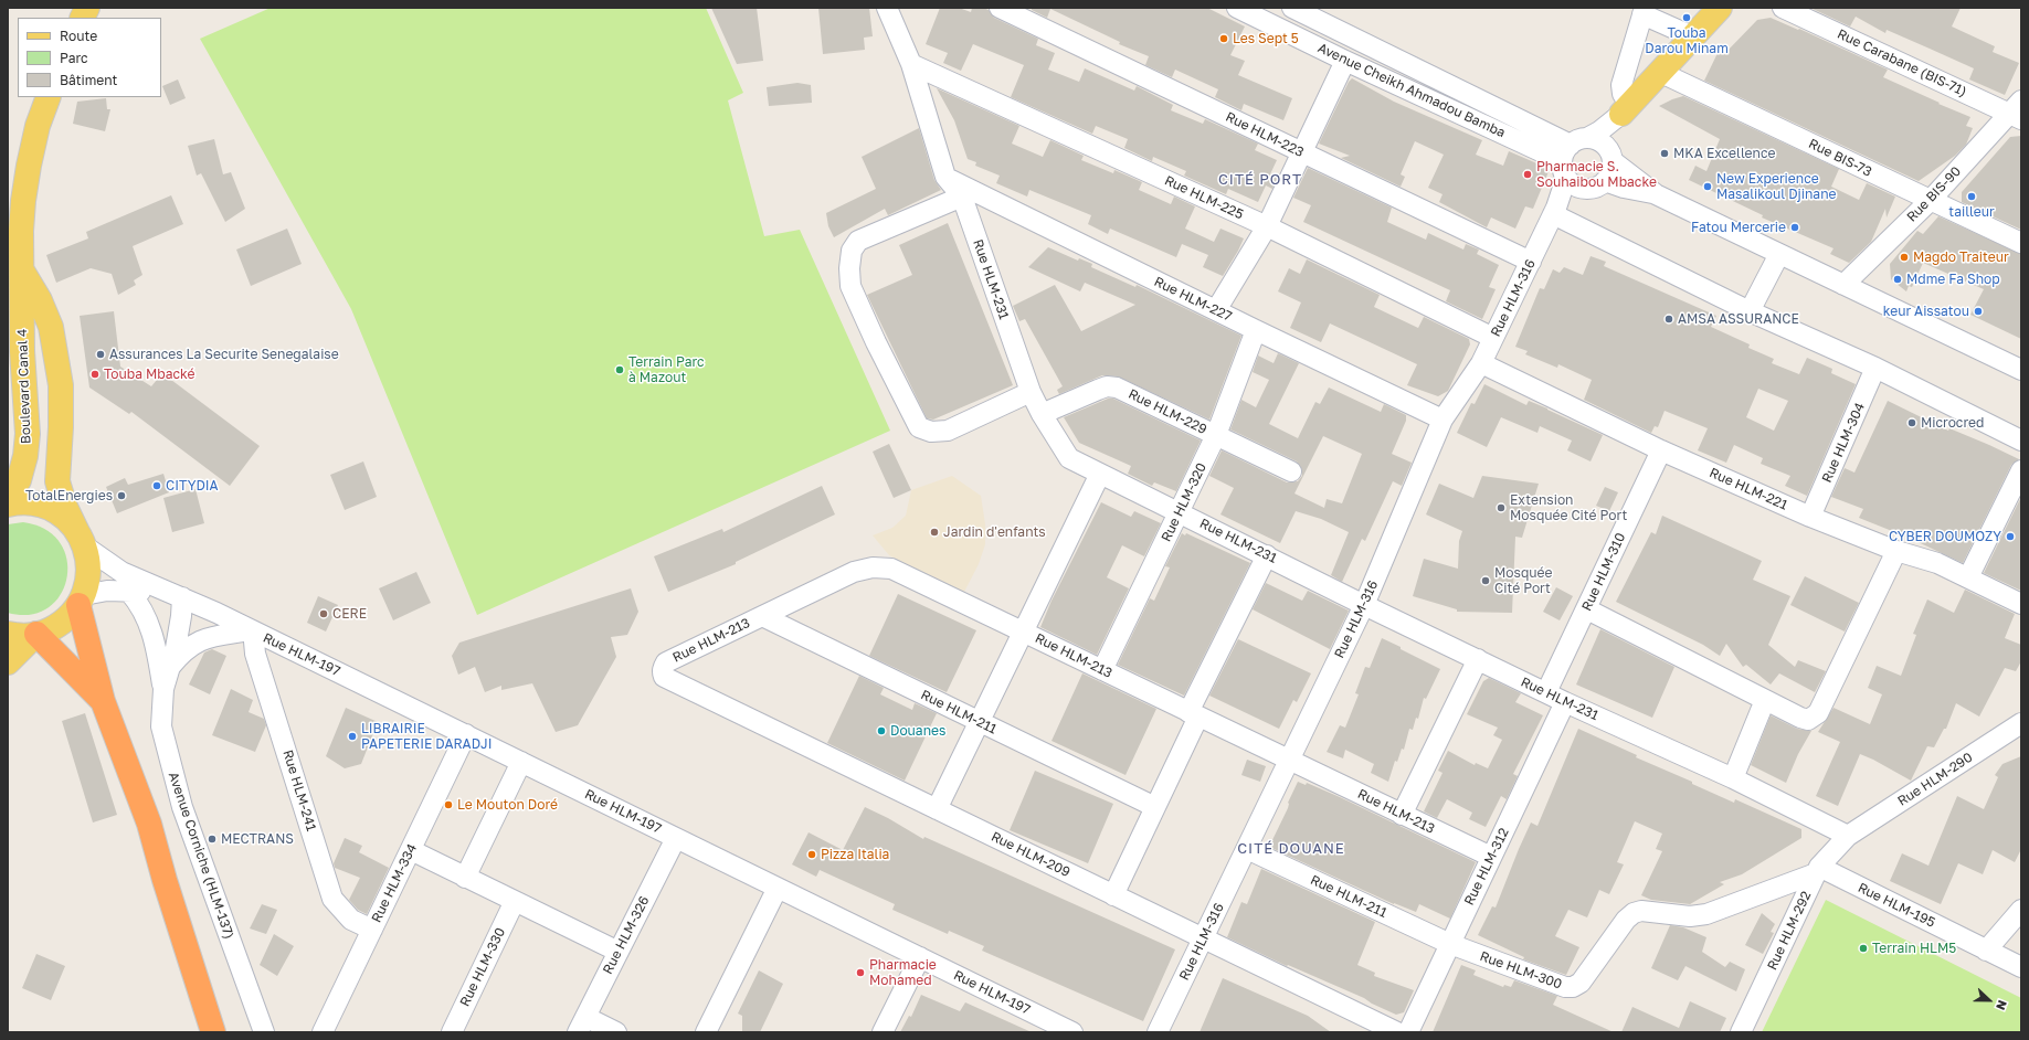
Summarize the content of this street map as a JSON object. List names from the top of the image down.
{
  "streets": {
    "main road": ["Boulevard Canal 4"],
    "street": [
      "Rue Carabane (BIS-71)",
      "Avenue Cheikh Ahmadou Bamba",
      "Rue HLM-223",
      "Rue BIS-73",
      "Rue BIS-90",
      "Rue HLM-225",
      "Rue HLM-231",
      "Rue HLM-316",
      "Rue HLM-227",
      "Rue HLM-229",
      "Rue HLM-304",
      "Rue HLM-221",
      "Rue HLM-320",
      "Rue HLM-310",
      "Rue HLM-213",
      "Rue HLM-197",
      "Rue HLM-211",
      "Rue HLM-290",
      "Rue HLM-241",
      "Rue HLM-209",
      "Avenue Corniche (HLM-137)",
      "Rue HLM-312",
      "Rue HLM-334",
      "Rue HLM-195",
      "Rue HLM-292",
      "Rue HLM-326",
      "Rue HLM-330",
      "Rue HLM-300"
    ]
  },
  "crossings": [
    ["Rue Carabane (BIS-71)", "Rue BIS-90"],
    ["Avenue Cheikh Ahmadou Bamba", "Rue HLM-316"],
    ["Rue HLM-223", "Rue HLM-316"],
    ["Rue BIS-73", "Rue BIS-90"],
    ["Rue HLM-225", "Rue HLM-231"],
    ["Rue HLM-225", "Rue HLM-316"],
    ["Rue HLM-231", "Rue HLM-316"],
    ["Rue HLM-231", "Rue HLM-227"],
    ["Rue HLM-231", "Rue HLM-229"],
    ["Rue HLM-231", "Rue HLM-320"],
    ["Rue HLM-231", "Rue HLM-310"],
    ["Rue HLM-231", "Rue HLM-290"],
    ["Rue HLM-231", "Rue HLM-312"],
    ["Rue HLM-231", "Rue HLM-292"],
    ["Rue HLM-316", "Rue HLM-227"],
    ["Rue HLM-316", "Rue HLM-221"],
    ["Rue HLM-316", "Rue HLM-213"],
    ["Rue HLM-316", "Rue HLM-211"],
    ["Rue HLM-316", "Rue HLM-209"],
    ["Rue HLM-227", "Rue HLM-320"],
    ["Boulevard Canal 4", "Rue HLM-197"],
    ["Rue HLM-229", "Rue HLM-320"],
    ["Rue HLM-304", "Rue HLM-221"],
    ["Rue HLM-221", "Rue HLM-310"],
    ["Rue HLM-320", "Rue HLM-213"],
    ["Rue HLM-213", "Rue HLM-211"],
    ["Rue HLM-213", "Rue HLM-209"],
    ["Rue HLM-213", "Rue HLM-312"],
    ["Rue HLM-197", "Rue HLM-241"],
    ["Rue HLM-197", "Avenue Corniche (HLM-137)"],
    ["Rue HLM-197", "Rue HLM-334"],
    ["Rue HLM-197", "Rue HLM-326"],
    ["Rue HLM-211", "Rue HLM-312"],
    ["Rue HLM-211", "Rue HLM-300"],
    ["Rue HLM-290", "Rue HLM-292"],
    ["Rue HLM-241", "Rue HLM-334"],
    ["Rue HLM-312", "Rue HLM-300"],
    ["Rue HLM-195", "Rue HLM-292"],
    ["Rue HLM-195", "Rue HLM-300"],
    ["Rue HLM-292", "Rue HLM-300"]
  ],
  "districts": ["CITÉ PORT", "CITÉ DOUANE"],
  "places": [
    "Touba Darou Minam",
    "Les Sept 5",
    "MKA Excellence",
    "Pharmacie S. Souhaibou Mbacke",
    "New Experience Masalikoul Djinane",
    "tailleur",
    "Fatou Mercerie",
    "Magdo Traiteur",
    "Mdme Fa Shop",
    "keur Aissatou",
    "AMSA ASSURANCE",
    "Assurances La Securite Senegalaise",
    "Terrain Parc à Mazout",
    "Touba Mbacké",
    "Microcred",
    "CITYDIA",
    "TotalEnergies",
    "Extension Mosquée Cité Port",
    "Jardin d'enfants",
    "CYBER DOUMOZY",
    "Mosquée Cité Port",
    "CERE",
    "Douanes",
    "LIBRAIRIE PAPETERIE DARADJI",
    "Le Mouton Doré",
    "MECTRANS",
    "Pizza Italia",
    "Terrain HLM5",
    "Pharmacie Mohamed"
  ],
  "legend": ["Route", "Parc", "Bâtiment"],
  "north": "right"
}
